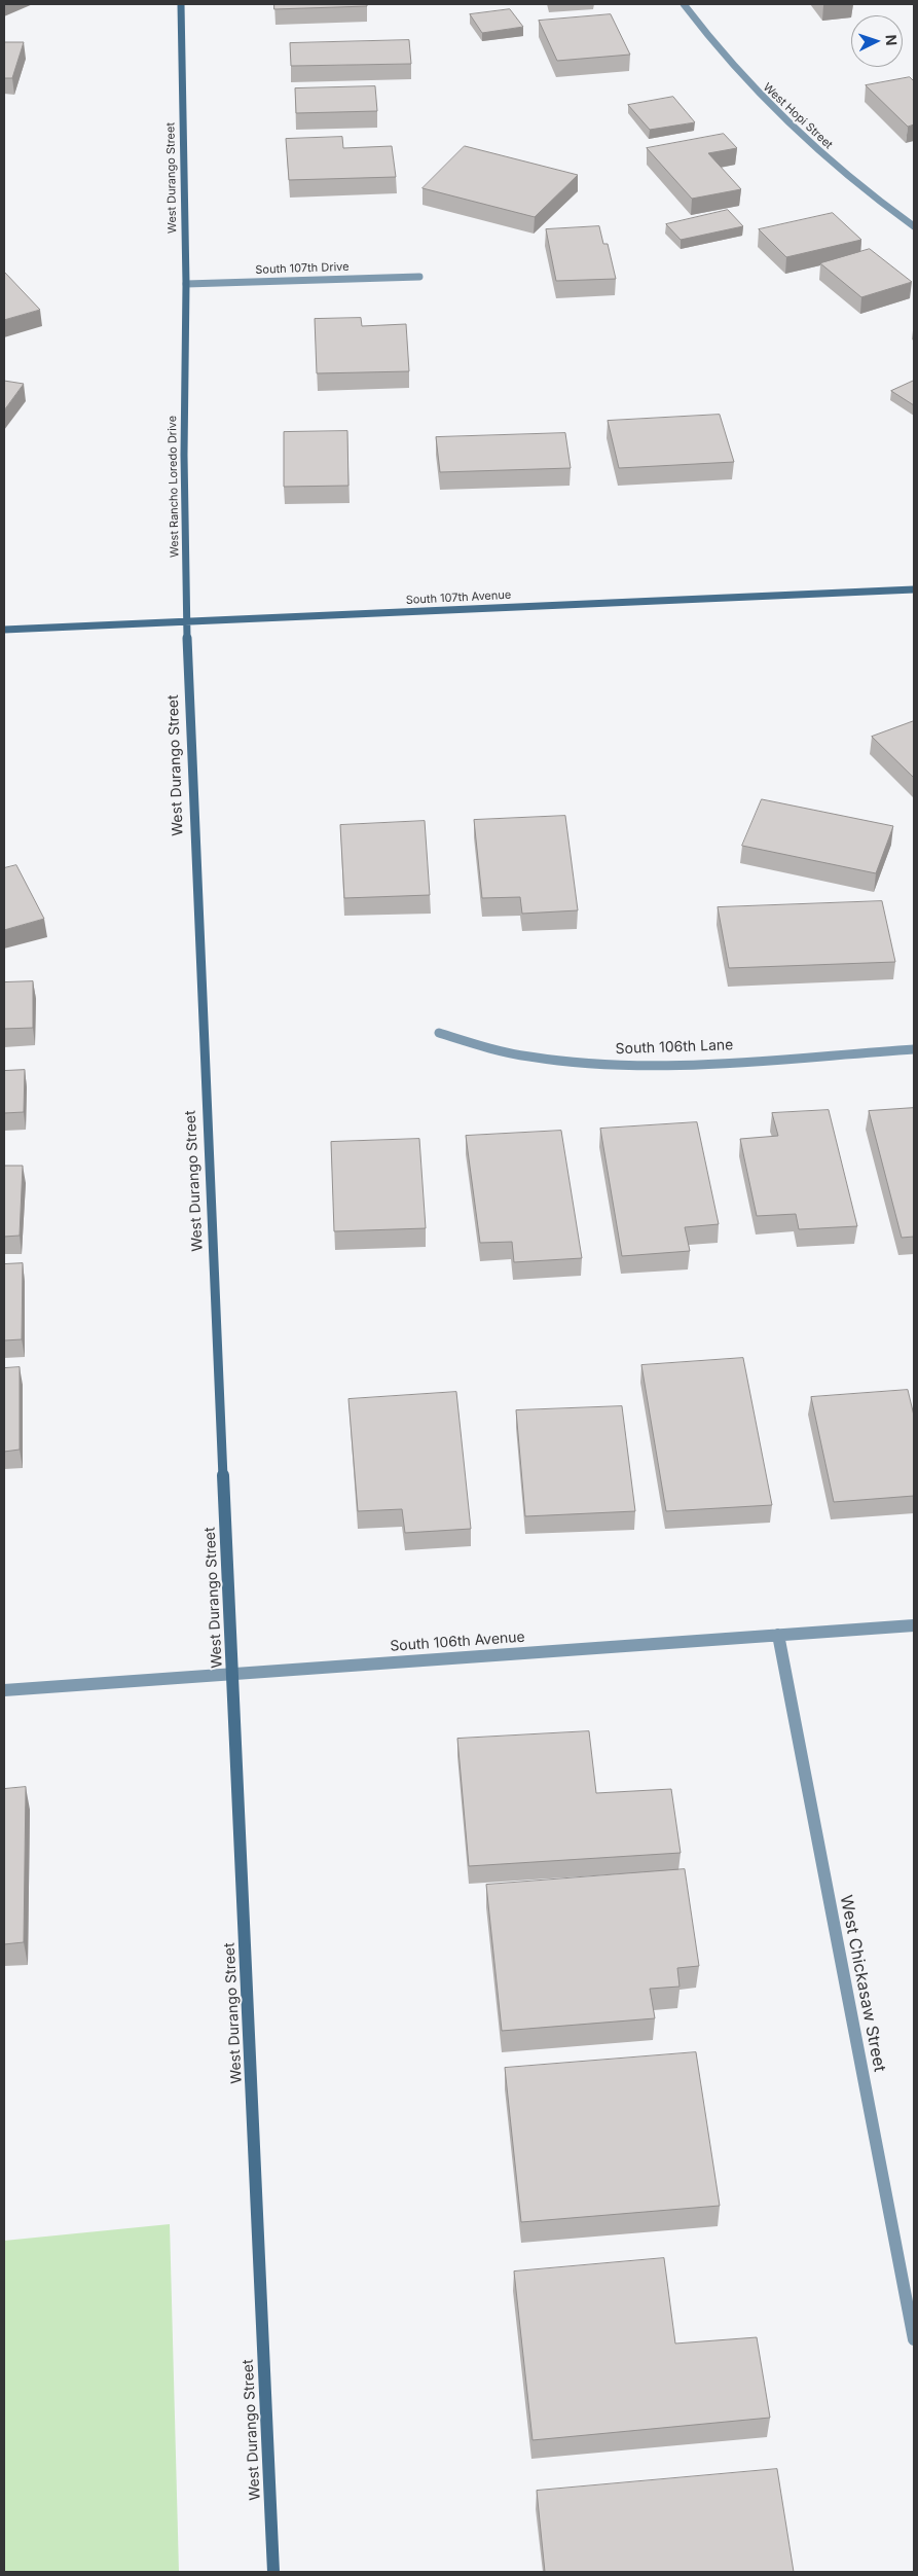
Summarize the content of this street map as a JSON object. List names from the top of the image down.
{
  "streets": {
    "street": [
      "West Hopi Street",
      "West Durango Street",
      "South 107th Drive",
      "West Rancho Loredo Drive",
      "South 107th Avenue",
      "South 106th Lane",
      "South 106th Avenue",
      "West Chickasaw Street"
    ]
  },
  "crossings": [
    ["West Durango Street", "South 107th Drive"],
    ["West Durango Street", "West Rancho Loredo Drive"],
    ["West Durango Street", "South 107th Avenue"],
    ["West Durango Street", "South 106th Avenue"],
    ["West Rancho Loredo Drive", "South 107th Avenue"],
    ["South 106th Avenue", "West Chickasaw Street"]
  ],
  "north": "right"
}
